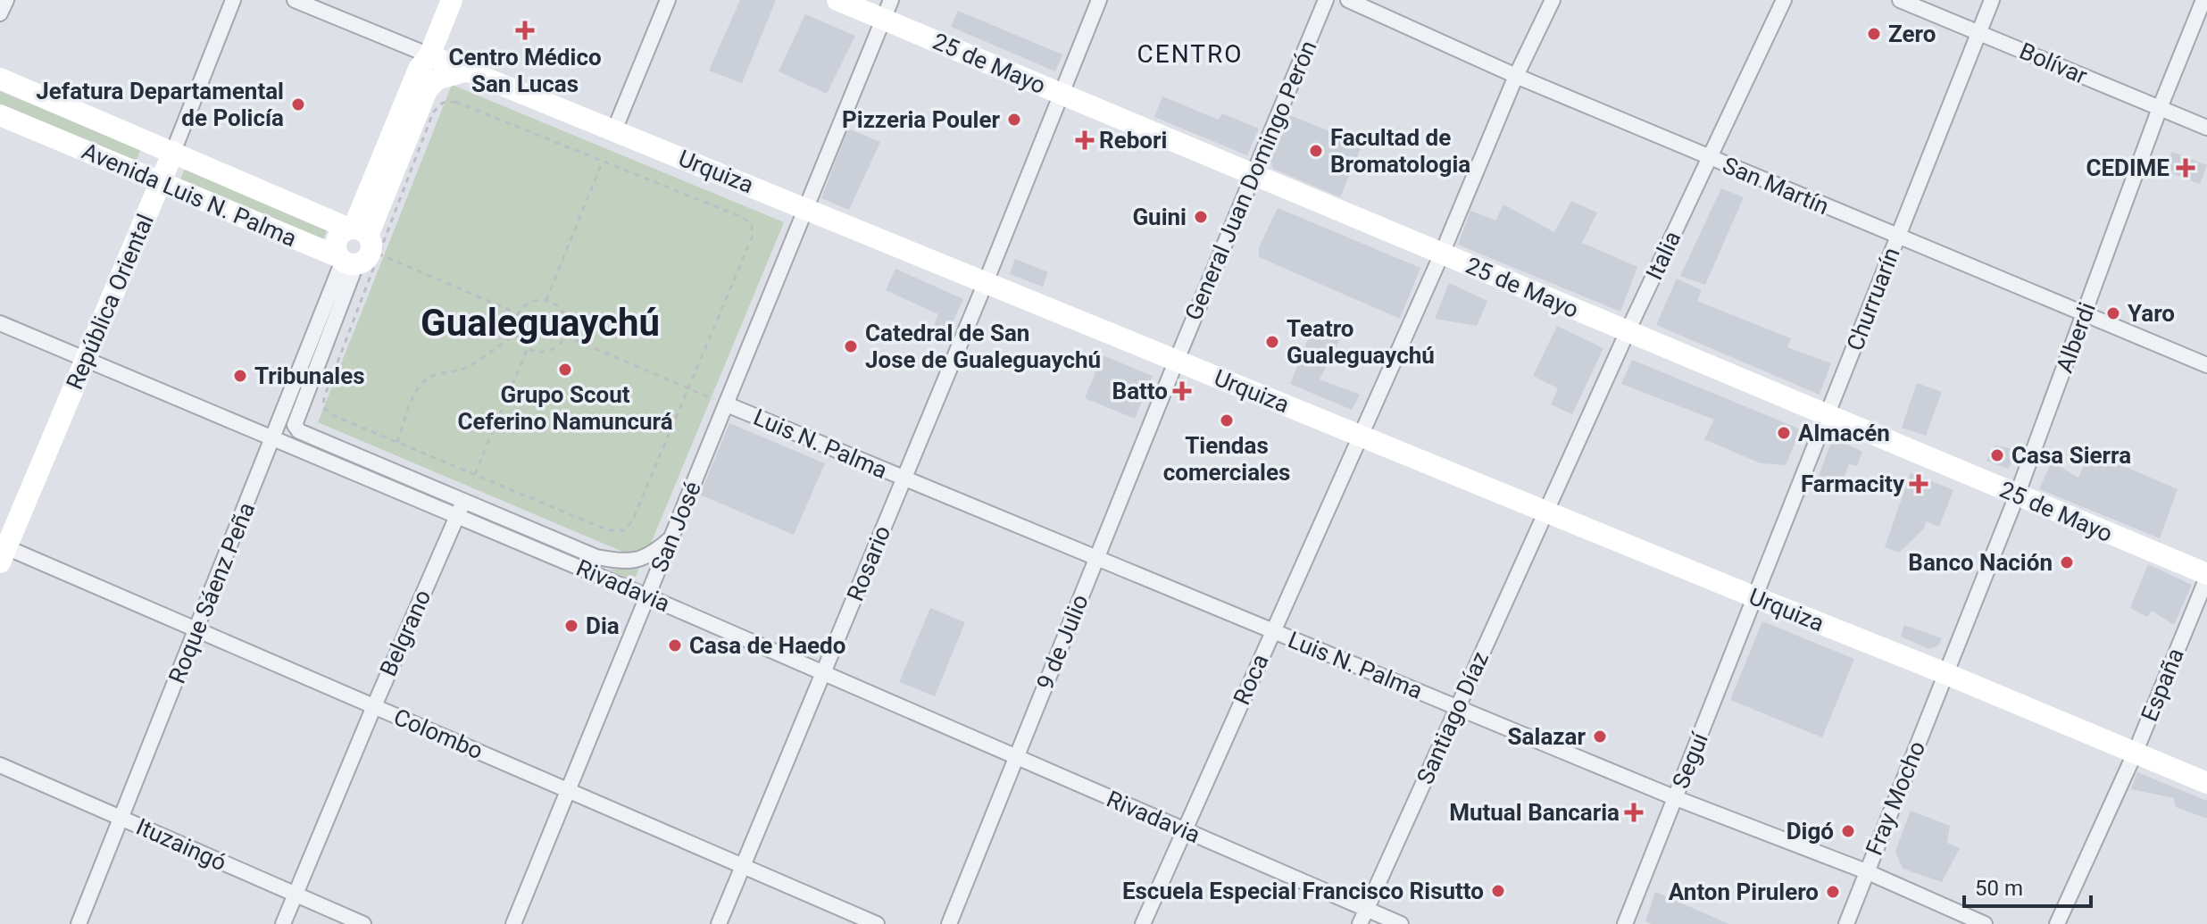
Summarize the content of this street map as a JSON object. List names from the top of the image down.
{
  "streets": {
    "street": [
      "25 de Mayo",
      "Bolívar",
      "Urquiza",
      "General Juan Domingo Perón",
      "San Martín",
      "Avenida Luis N. Palma",
      "Italia",
      "Churruarín",
      "República Oriental",
      "Alberdi",
      "Luis N. Palma",
      "San José",
      "Rosario",
      "Rivadavia",
      "Roque Sáenz Peña",
      "Belgrano",
      "9 de Julio",
      "Roca",
      "España",
      "Santiago Díaz",
      "Colombo",
      "Seguí",
      "Fray Mocho",
      "Ituzaingó"
    ]
  },
  "crossings": [
    ["25 de Mayo", "General Juan Domingo Perón"],
    ["25 de Mayo", "Italia"],
    ["25 de Mayo", "Churruarín"],
    ["25 de Mayo", "Alberdi"],
    ["25 de Mayo", "San José"],
    ["25 de Mayo", "Rosario"],
    ["25 de Mayo", "Roca"],
    ["25 de Mayo", "España"],
    ["Bolívar", "Churruarín"],
    ["Bolívar", "Alberdi"],
    ["Urquiza", "General Juan Domingo Perón"],
    ["Urquiza", "Italia"],
    ["Urquiza", "Churruarín"],
    ["Urquiza", "Alberdi"],
    ["Urquiza", "San José"],
    ["Urquiza", "Rosario"],
    ["Urquiza", "Roque Sáenz Peña"],
    ["Urquiza", "9 de Julio"],
    ["Urquiza", "Roca"],
    ["Urquiza", "España"],
    ["Urquiza", "Santiago Díaz"],
    ["Urquiza", "Seguí"],
    ["Urquiza", "Fray Mocho"],
    ["General Juan Domingo Perón", "9 de Julio"],
    ["San Martín", "Italia"],
    ["San Martín", "Churruarín"],
    ["San Martín", "Alberdi"],
    ["San Martín", "Roca"],
    ["Avenida Luis N. Palma", "República Oriental"],
    ["Avenida Luis N. Palma", "Rivadavia"],
    ["Avenida Luis N. Palma", "Roque Sáenz Peña"],
    ["Italia", "Santiago Díaz"],
    ["Churruarín", "Seguí"],
    ["República Oriental", "Rivadavia"],
    ["República Oriental", "Colombo"],
    ["Alberdi", "Fray Mocho"],
    ["Luis N. Palma", "San José"],
    ["Luis N. Palma", "Rosario"],
    ["Luis N. Palma", "9 de Julio"],
    ["Luis N. Palma", "Roca"],
    ["Luis N. Palma", "Santiago Díaz"],
    ["Luis N. Palma", "Seguí"],
    ["Luis N. Palma", "Fray Mocho"],
    ["San José", "Rivadavia"],
    ["San José", "Colombo"],
    ["Rosario", "Rivadavia"],
    ["Rosario", "Colombo"],
    ["Rivadavia", "Roque Sáenz Peña"],
    ["Rivadavia", "Belgrano"],
    ["Rivadavia", "9 de Julio"],
    ["Rivadavia", "Roca"],
    ["Rivadavia", "Santiago Díaz"],
    ["Roque Sáenz Peña", "Colombo"],
    ["Roque Sáenz Peña", "Ituzaingó"],
    ["Belgrano", "Colombo"],
    ["Belgrano", "Ituzaingó"]
  ],
  "districts": ["CENTRO", "Gualeguaychú"],
  "places": {
    "health": [
      "Centro Médico San Lucas",
      "Rebori",
      "CEDIME",
      "Batto",
      "Farmacity",
      "Mutual Bancaria"
    ],
    "other": [
      "Zero",
      "Jefatura Departamental de Policía",
      "Pizzeria Pouler",
      "Facultad de Bromatologia",
      "Guini",
      "Yaro",
      "Teatro Gualeguaychú",
      "Catedral de San Jose de Gualeguaychú",
      "Grupo Scout Ceferino Namuncurá",
      "Tribunales",
      "Tiendas comerciales",
      "Almacén",
      "Casa Sierra",
      "Banco Nación",
      "Dia",
      "Casa de Haedo",
      "Salazar",
      "Digó",
      "Escuela Especial Francisco Risutto",
      "Anton Pirulero"
    ]
  },
  "scale_bar": "50 m"
}
